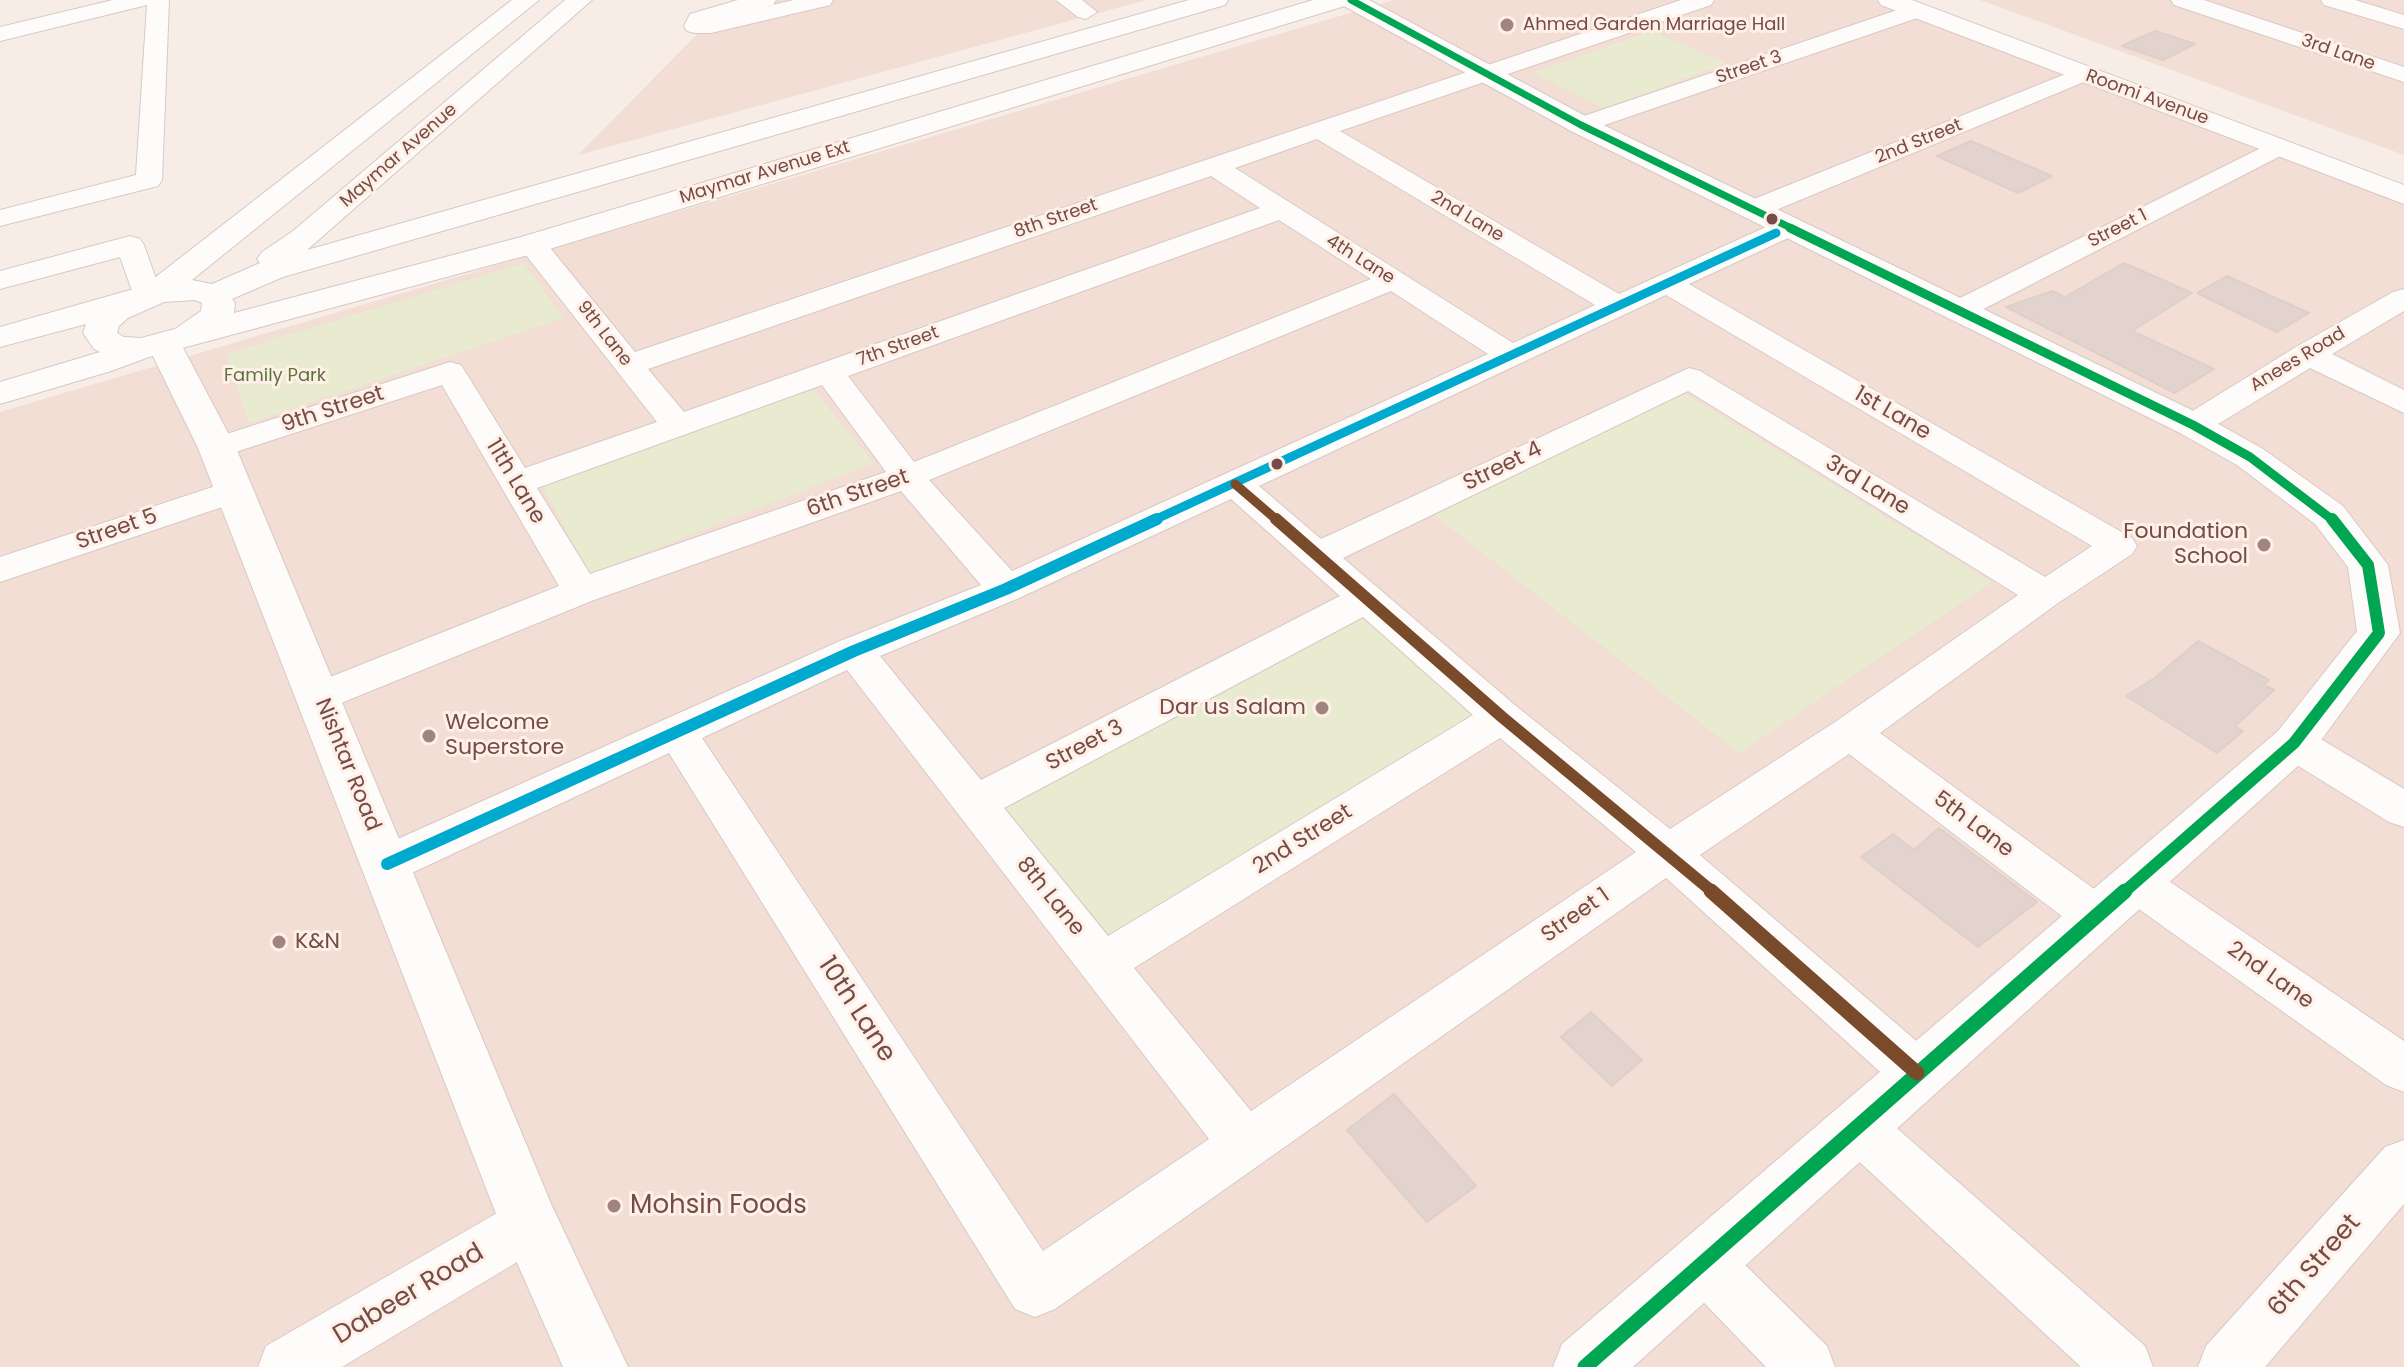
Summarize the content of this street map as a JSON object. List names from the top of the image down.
{
  "streets": {
    "street": [
      "3rd Lane",
      "Street 3",
      "Roomi Avenue",
      "2nd Street",
      "Maymar Avenue",
      "Maymar Avenue Ext",
      "2nd Lane",
      "8th Street",
      "Street 1",
      "4th Lane",
      "9th Lane",
      "7th Street",
      "Anees Road",
      "9th Street",
      "1st Lane",
      "Street 4",
      "11th Lane",
      "6th Street",
      "Street 5",
      "Nishtar Road",
      "5th Lane",
      "8th Lane",
      "10th Lane",
      "Dabeer Road"
    ]
  },
  "crossings": [
    ["3rd Lane", "Street 1"],
    ["3rd Lane", "Street 4"],
    ["Street 3", "Roomi Avenue"],
    ["Street 3", "8th Lane"],
    ["Roomi Avenue", "2nd Street"],
    ["Roomi Avenue", "Street 1"],
    ["2nd Street", "8th Lane"],
    ["Maymar Avenue", "Maymar Avenue Ext"],
    ["Maymar Avenue", "Nishtar Road"],
    ["Maymar Avenue Ext", "9th Lane"],
    ["Maymar Avenue Ext", "Nishtar Road"],
    ["2nd Lane", "8th Street"],
    ["8th Street", "4th Lane"],
    ["8th Street", "9th Lane"],
    ["Street 1", "1st Lane"],
    ["Street 1", "5th Lane"],
    ["Street 1", "8th Lane"],
    ["Street 1", "10th Lane"],
    ["4th Lane", "7th Street"],
    ["4th Lane", "6th Street"],
    ["9th Lane", "7th Street"],
    ["7th Street", "11th Lane"],
    ["9th Street", "11th Lane"],
    ["9th Street", "Street 5"],
    ["9th Street", "Nishtar Road"],
    ["11th Lane", "6th Street"],
    ["6th Street", "Nishtar Road"],
    ["Street 5", "Nishtar Road"],
    ["Nishtar Road", "Dabeer Road"]
  ],
  "parks": ["Family Park"],
  "places": [
    "Ahmed Garden Marriage Hall",
    "Foundation School",
    "Dar us Salam",
    "Welcome Superstore",
    "K&N",
    "Mohsin Foods"
  ]
}
